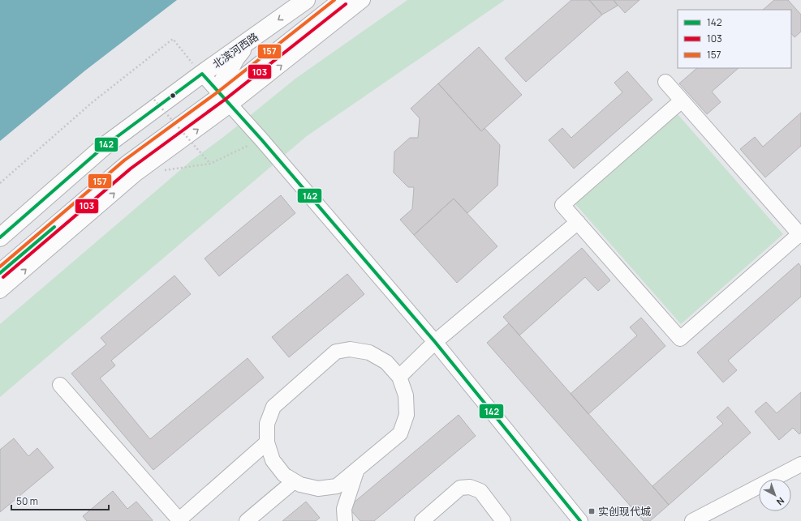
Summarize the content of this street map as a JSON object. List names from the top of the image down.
{
  "streets": {
    "main road": ["北滨河西路"]
  },
  "places": {
    "transit": ["实创现代城"]
  },
  "lines": ["transit line 157", "transit line 103", "transit line 142"],
  "legend": ["142", "103", "157"],
  "scale_bar": "50 m",
  "north": "bottom right"
}
